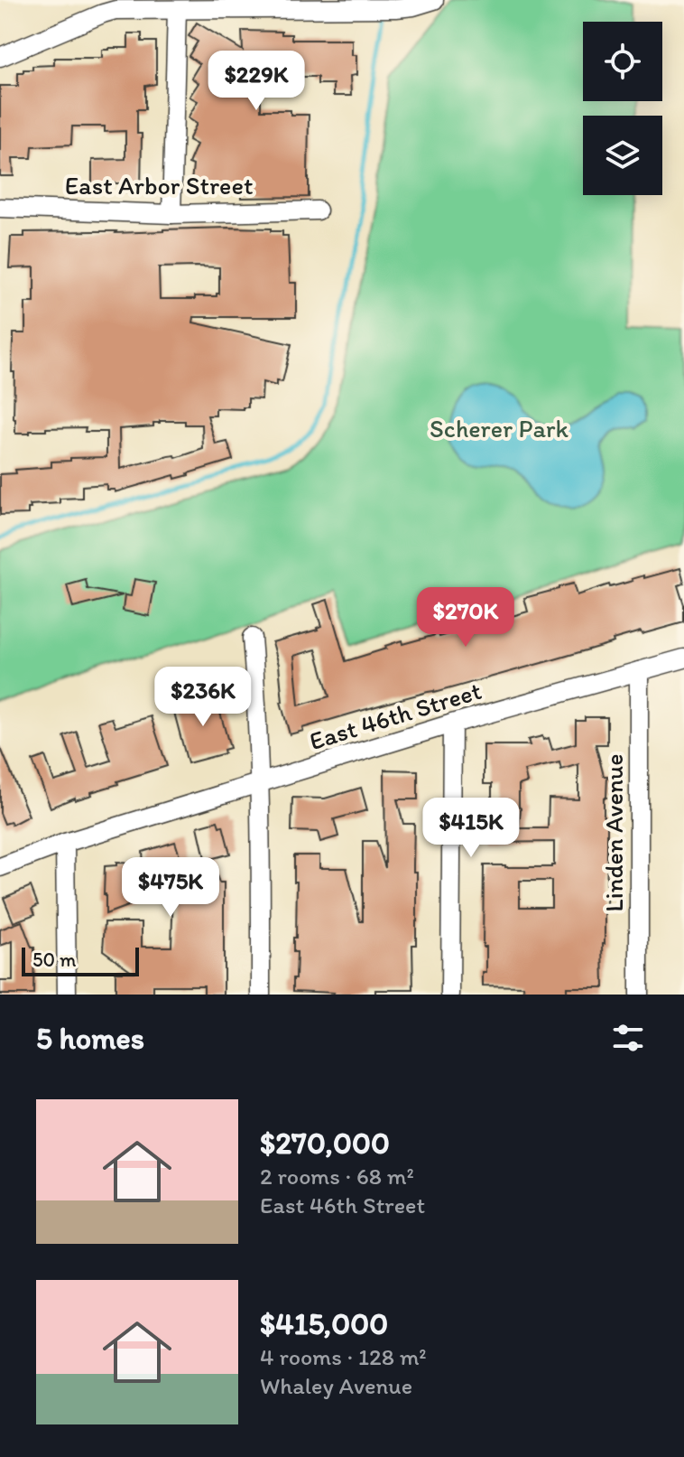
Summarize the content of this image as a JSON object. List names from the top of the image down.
{
  "streets": {
    "street": ["East Arbor Street", "East 46th Street", "Linden Avenue"]
  },
  "crossings": [
    ["East 46th Street", "Linden Avenue"]
  ],
  "parks": ["Scherer Park"],
  "scale_bar": "50 m",
  "page": {
    "price": [
      "$229K",
      "$270K",
      "$236K",
      "$415K",
      "$475K"
    ],
    "scale": "50 m",
    "heading": "5 homes",
    "list": [
      {
        "name": "$270,000",
        "note": "2 rooms · 68 m² · East 46th Street"
      },
      {
        "name": "$415,000",
        "note": "4 rooms · 128 m² · Whaley Avenue"
      }
    ]
  }
}
